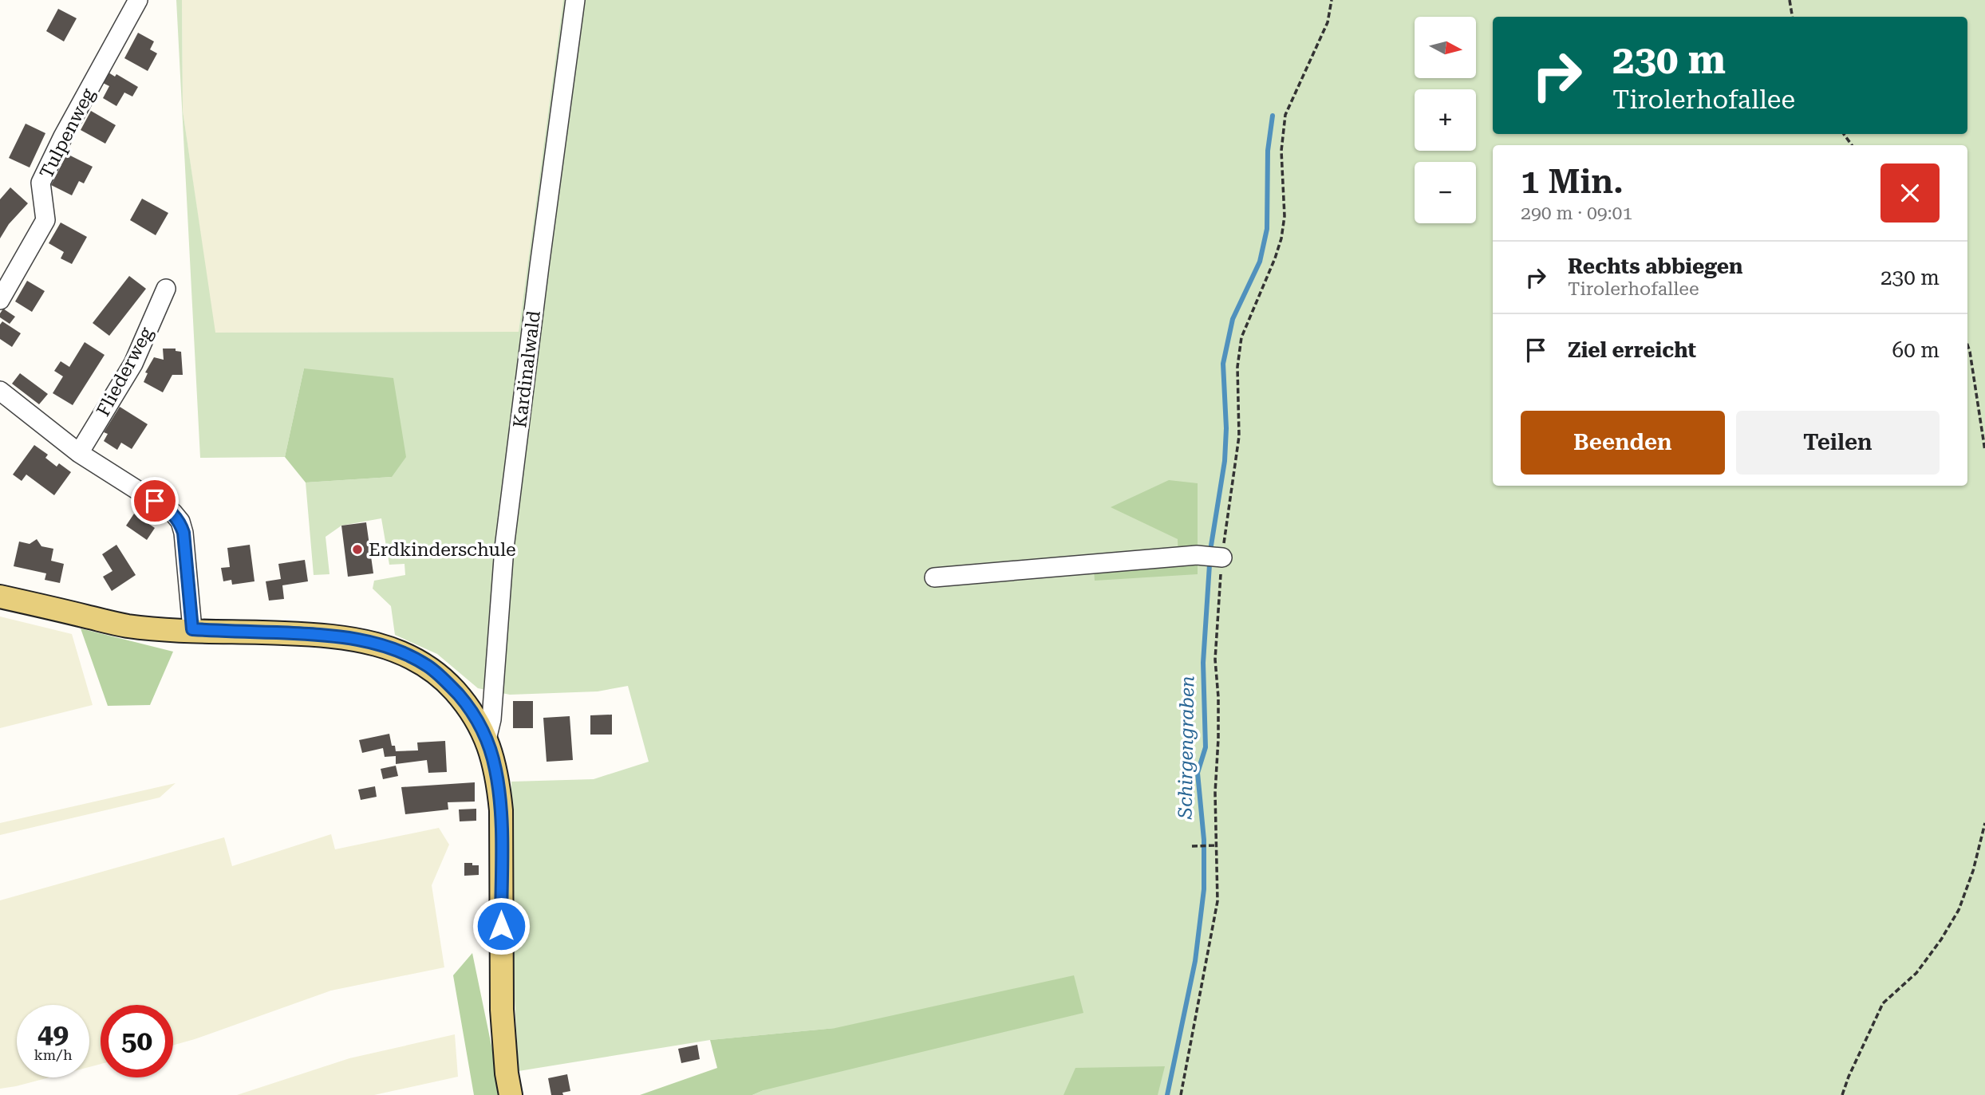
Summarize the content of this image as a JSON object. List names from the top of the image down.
{
  "streets": {
    "street": ["Tulpenweg", "Kardinalwald", "Fliederweg"]
  },
  "water": ["Schirgengraben"],
  "places": ["Erdkinderschule"],
  "north": "right",
  "page": {
    "map_buttons": ["+", "−"],
    "turn": ["230 m", "Tirolerhofallee"],
    "heading": ["1 Min.", "290 m · 09:01"],
    "list": [
      {
        "name": "Rechts abbiegen",
        "note": "Tirolerhofallee",
        "value": "230 m"
      },
      {
        "name": "Ziel erreicht",
        "value": "60 m"
      }
    ],
    "buttons": ["Beenden", "Teilen"],
    "speed": "49 km/h",
    "limit": "50"
  }
}
